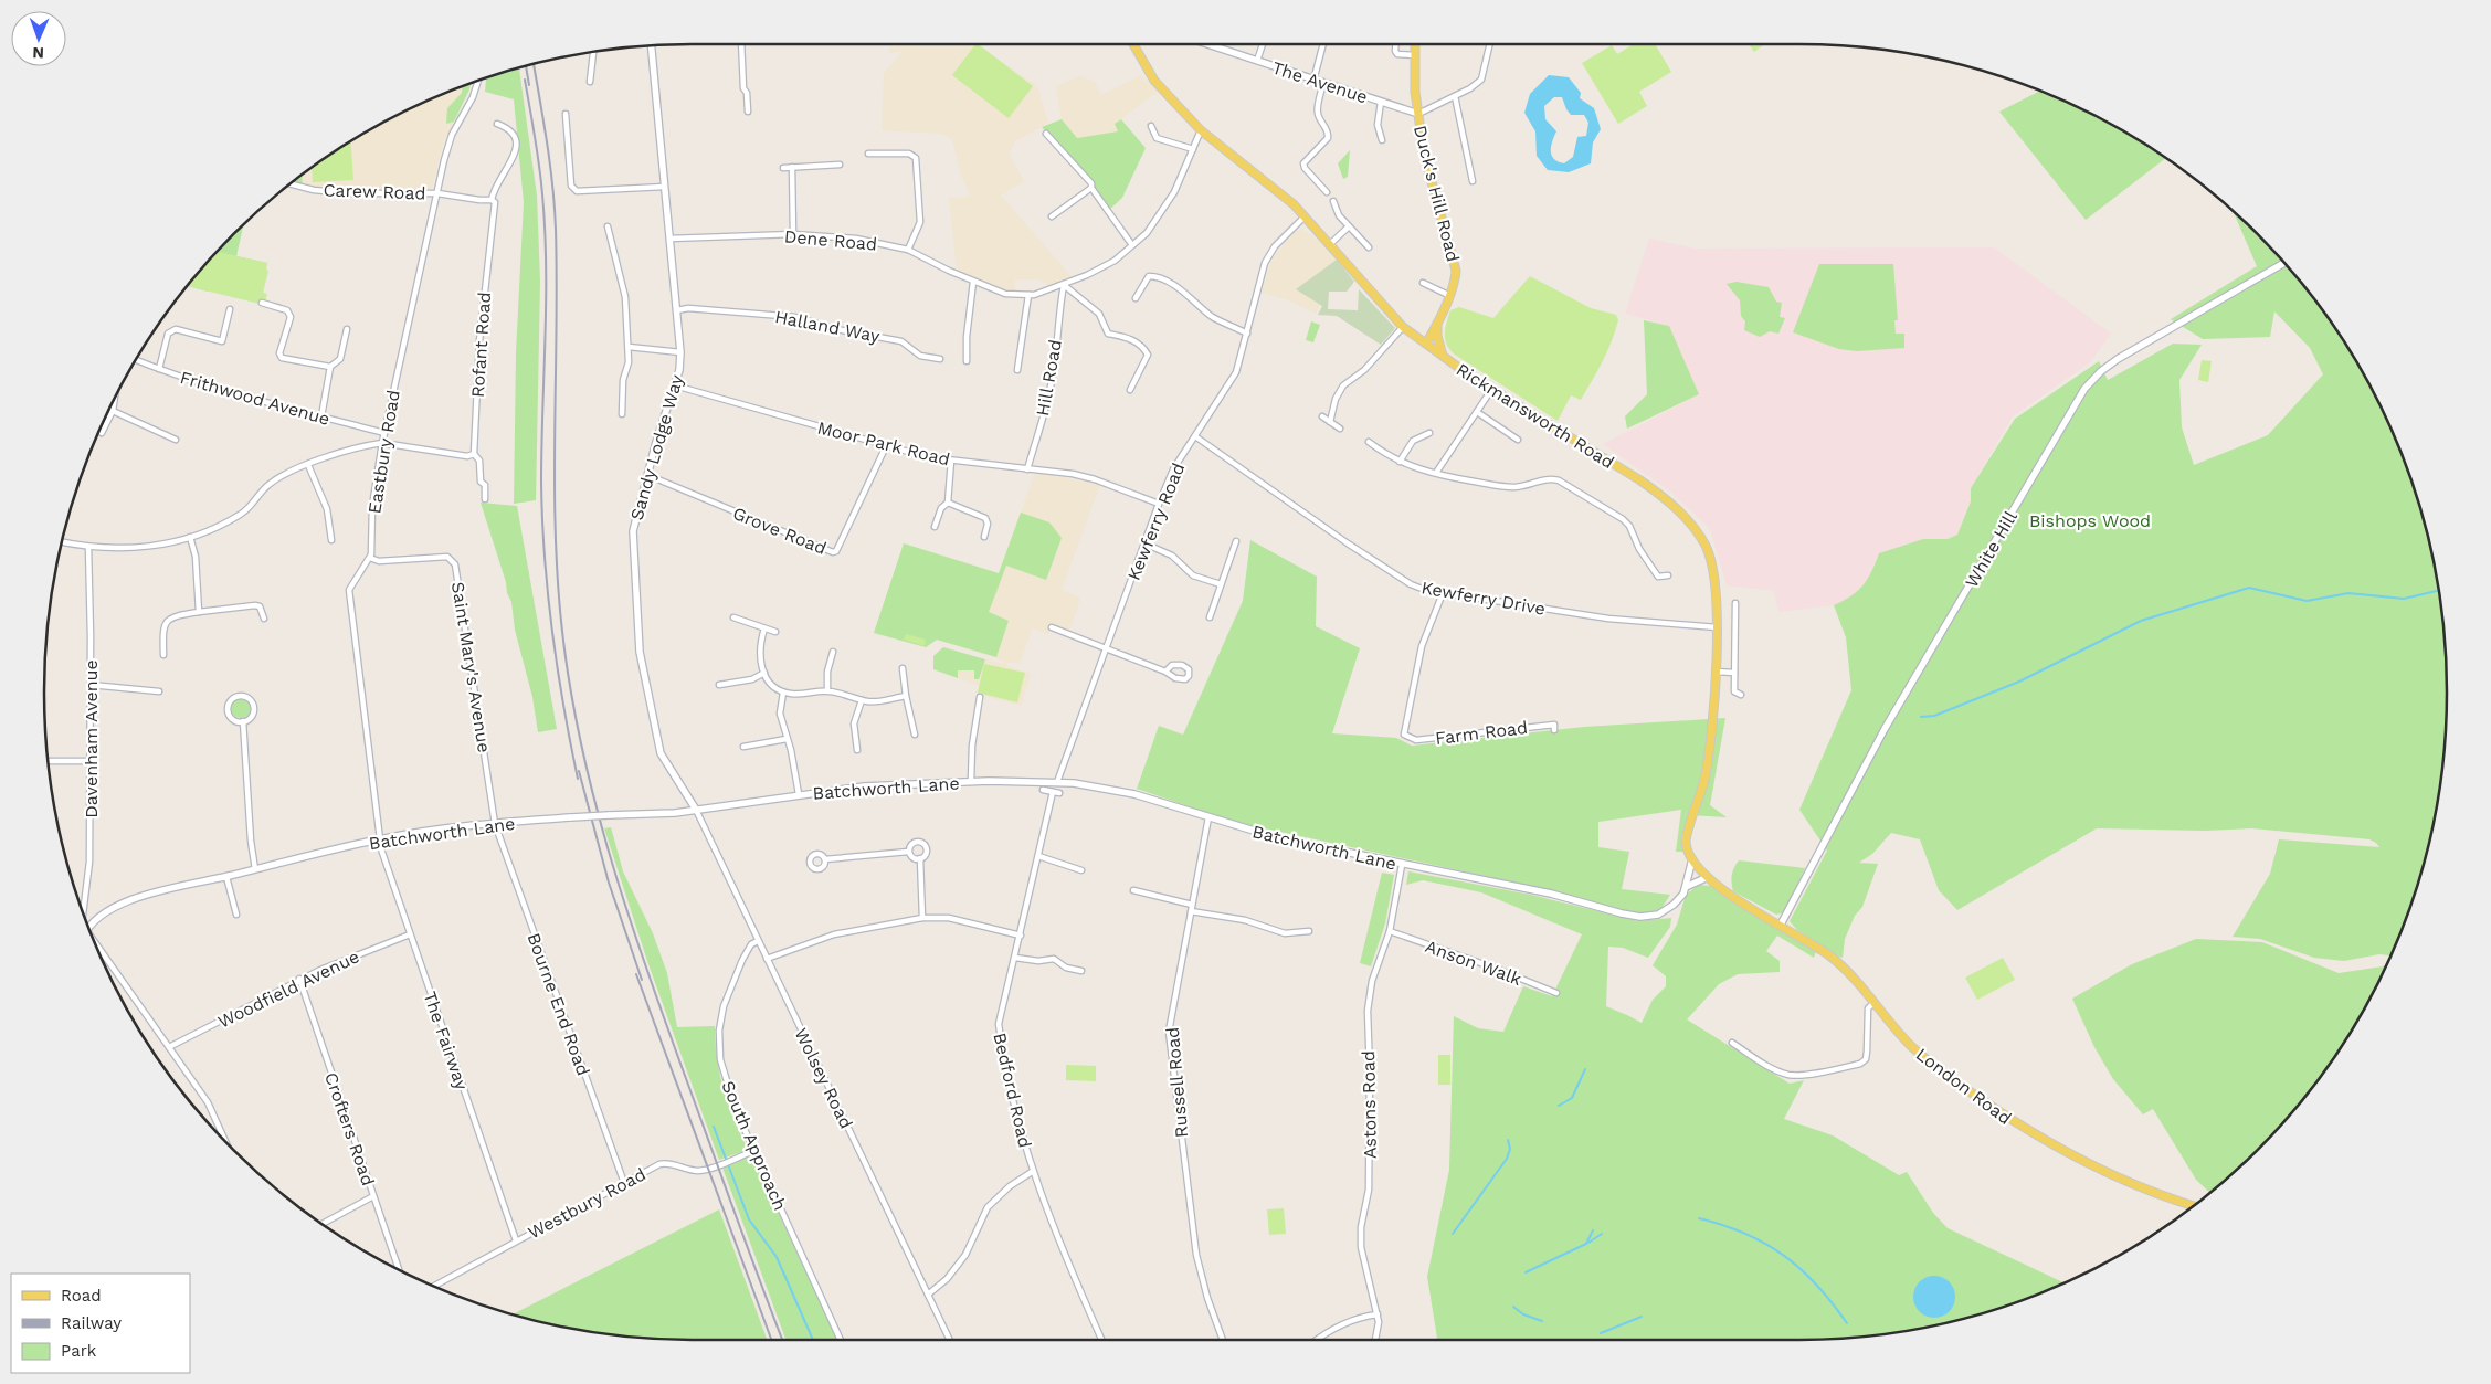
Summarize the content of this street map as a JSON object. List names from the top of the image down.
{
  "streets": {
    "main road": ["Duck's Hill Road", "Rickmansworth Road", "London Road"],
    "street": [
      "The Avenue",
      "Carew Road",
      "Dene Road",
      "Halland Way",
      "Rofant Road",
      "Hill Road",
      "Frithwood Avenue",
      "Moor Park Road",
      "Sandy Lodge Way",
      "Eastbury Road",
      "Kewferry Road",
      "Grove Road",
      "White Hill",
      "Kewferry Drive",
      "Saint Mary's Avenue",
      "Farm Road",
      "Davenham Avenue",
      "Batchworth Lane",
      "Anson Walk",
      "Woodfield Avenue",
      "Bourne End Road",
      "The Fairway",
      "Wolsey Road",
      "Russell Road",
      "Bedford Road",
      "Astons Road",
      "Crofters Road",
      "South Approach",
      "Westbury Road"
    ]
  },
  "crossings": [
    ["The Avenue", "Duck's Hill Road"],
    ["Carew Road", "Eastbury Road"],
    ["Duck's Hill Road", "Rickmansworth Road"],
    ["Dene Road", "Hill Road"],
    ["Dene Road", "Rickmansworth Road"],
    ["Dene Road", "Sandy Lodge Way"],
    ["Halland Way", "Sandy Lodge Way"],
    ["Hill Road", "Moor Park Road"],
    ["Frithwood Avenue", "Eastbury Road"],
    ["Rickmansworth Road", "Kewferry Road"],
    ["Rickmansworth Road", "Kewferry Drive"],
    ["Rickmansworth Road", "Batchworth Lane"],
    ["Moor Park Road", "Sandy Lodge Way"],
    ["Moor Park Road", "Kewferry Road"],
    ["Moor Park Road", "Grove Road"],
    ["Sandy Lodge Way", "Grove Road"],
    ["Sandy Lodge Way", "Batchworth Lane"],
    ["Sandy Lodge Way", "Wolsey Road"],
    ["Eastbury Road", "Saint Mary's Avenue"],
    ["Kewferry Road", "Kewferry Drive"],
    ["Kewferry Road", "Batchworth Lane"],
    ["White Hill", "London Road"],
    ["Kewferry Drive", "Farm Road"],
    ["Saint Mary's Avenue", "Batchworth Lane"],
    ["Saint Mary's Avenue", "Bourne End Road"],
    ["Batchworth Lane", "Bourne End Road"],
    ["Batchworth Lane", "The Fairway"],
    ["Batchworth Lane", "Wolsey Road"],
    ["Batchworth Lane", "Russell Road"],
    ["Batchworth Lane", "London Road"],
    ["Batchworth Lane", "Astons Road"],
    ["Anson Walk", "Astons Road"],
    ["Woodfield Avenue", "The Fairway"],
    ["Woodfield Avenue", "Crofters Road"],
    ["Bourne End Road", "Westbury Road"],
    ["The Fairway", "Westbury Road"],
    ["Wolsey Road", "South Approach"],
    ["South Approach", "Westbury Road"]
  ],
  "parks": ["Bishops Wood"],
  "legend": ["Road", "Railway", "Park"],
  "north": "bottom"
}
